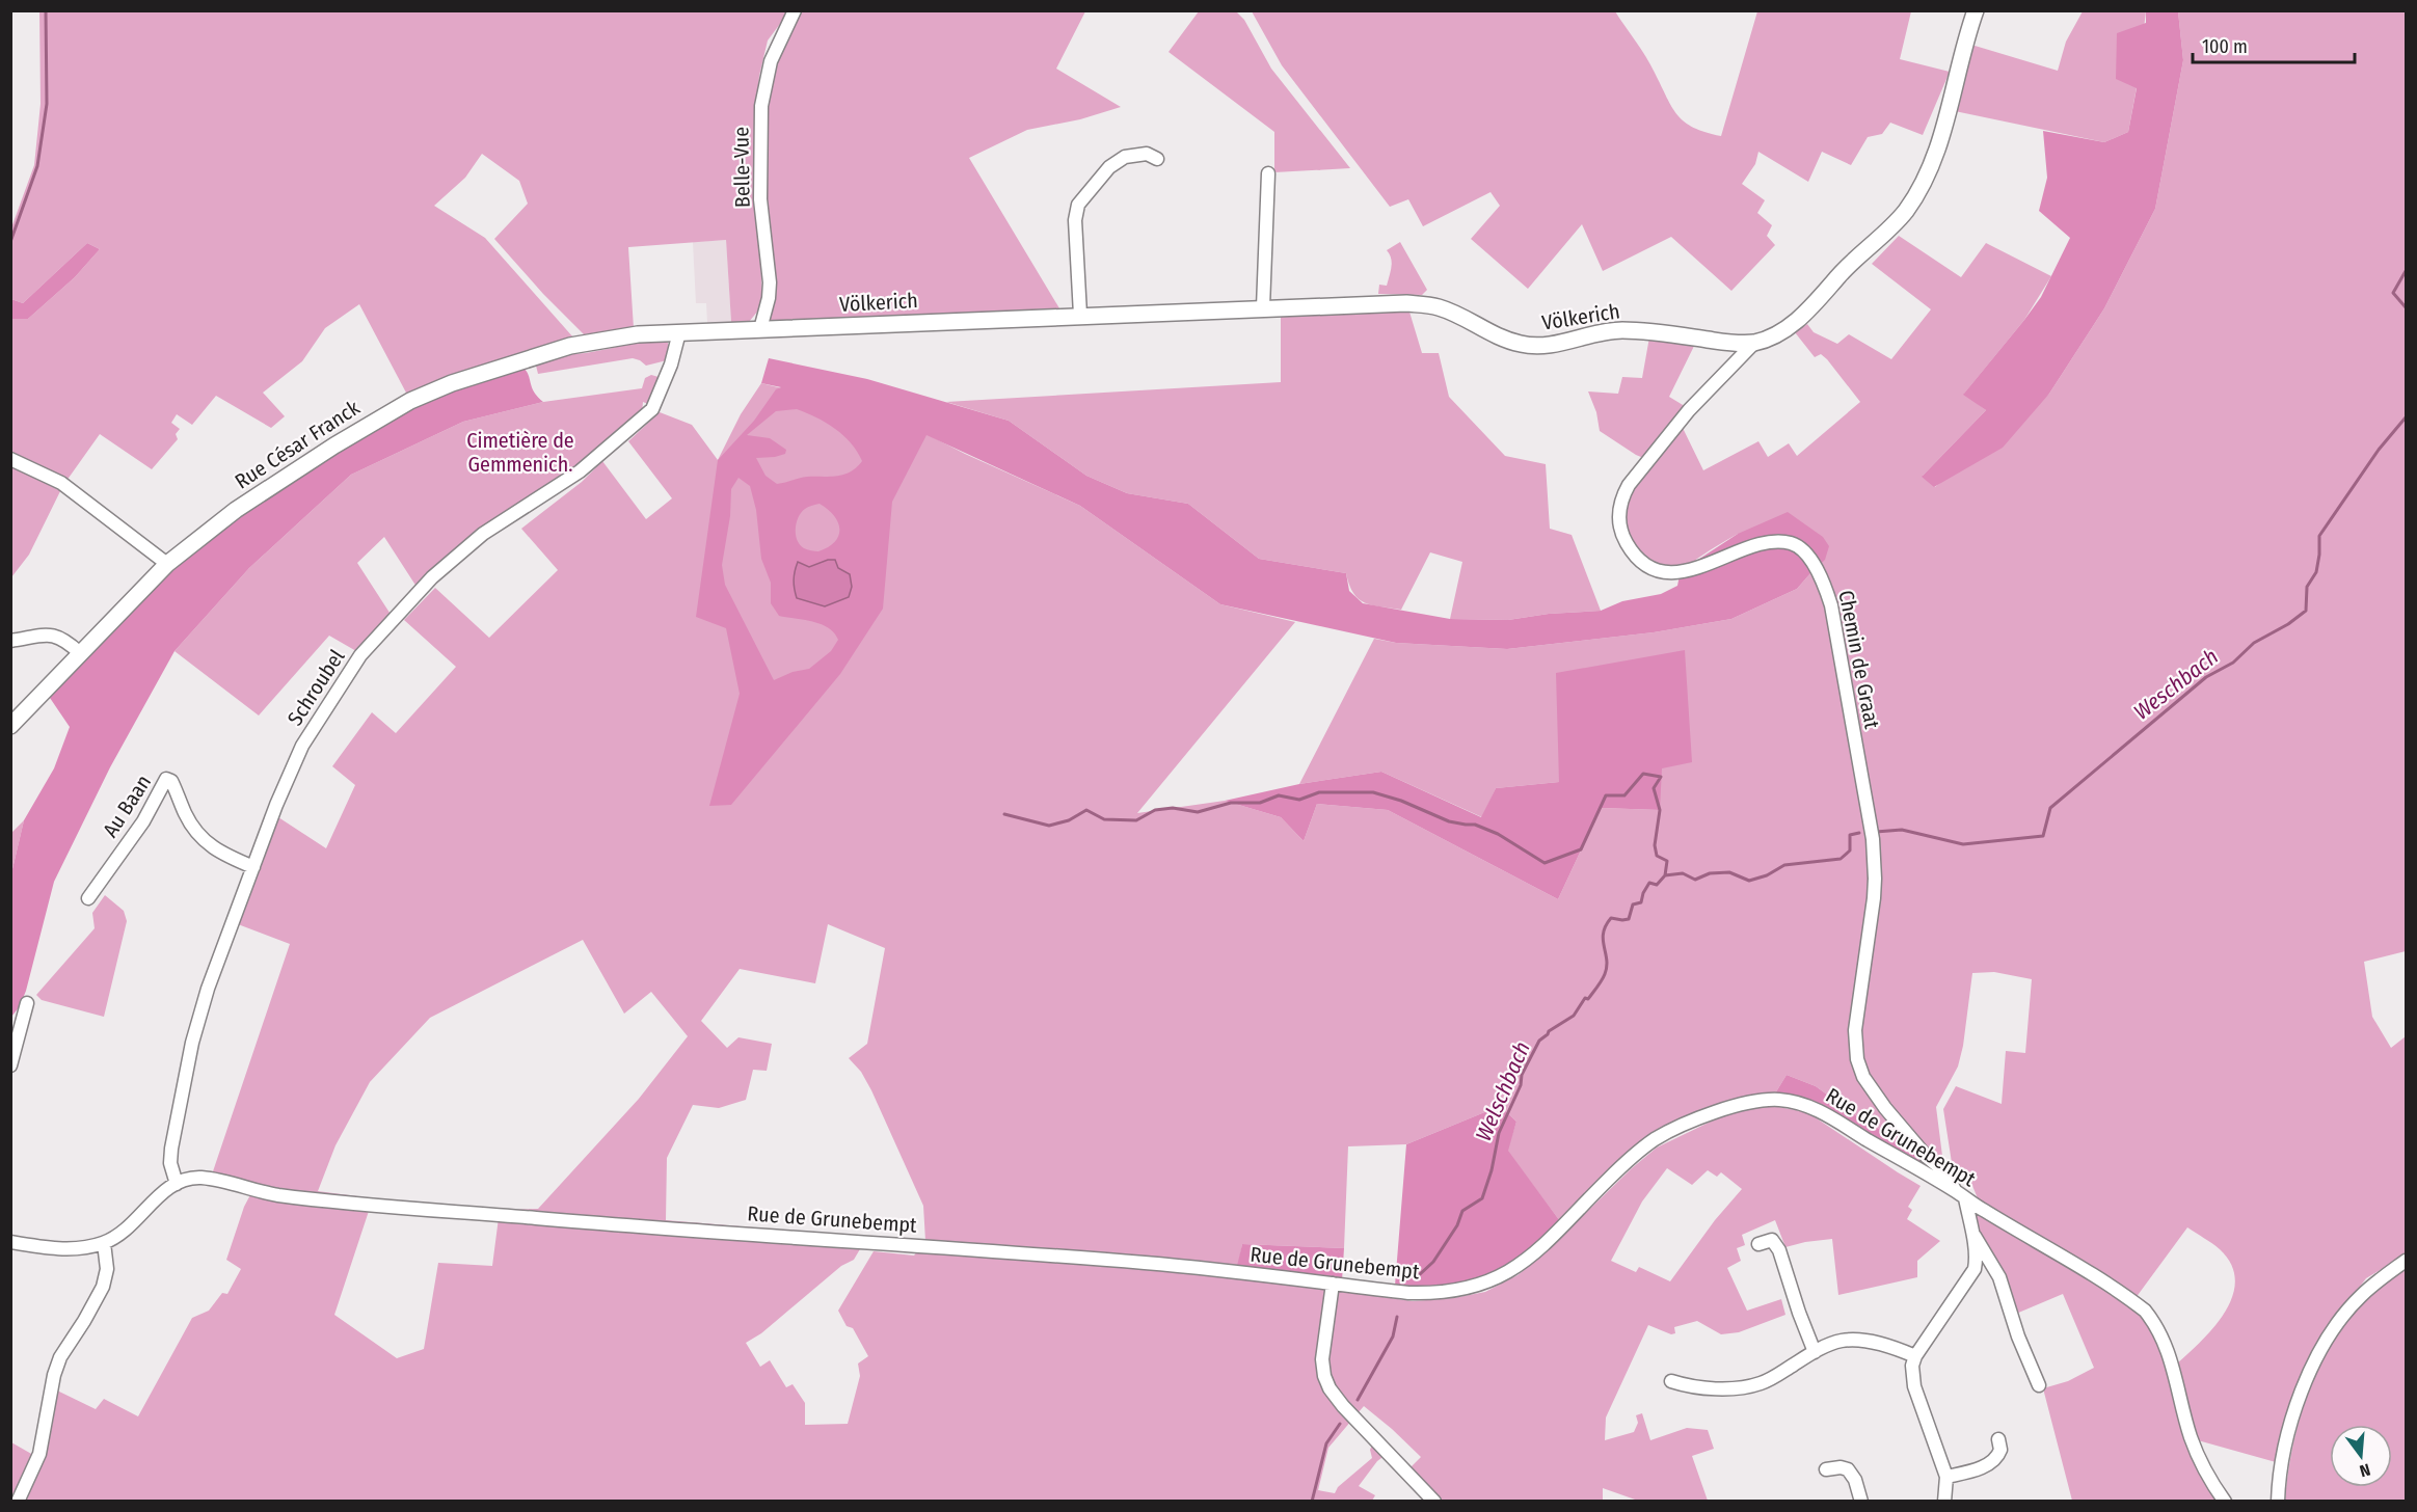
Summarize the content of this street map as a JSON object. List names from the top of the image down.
{
  "streets": {
    "main road": ["Völkerich", "Rue César Franck"],
    "street": [
      "Belle-Vue",
      "Chemin de Graat",
      "Schroubel",
      "Au Baan",
      "Rue de Grunebempt"
    ]
  },
  "crossings": [
    ["Belle-Vue", "Völkerich"],
    ["Völkerich", "Rue César Franck"],
    ["Völkerich", "Chemin de Graat"],
    ["Völkerich", "Schroubel"],
    ["Rue César Franck", "Schroubel"],
    ["Chemin de Graat", "Rue de Grunebempt"],
    ["Schroubel", "Au Baan"],
    ["Schroubel", "Rue de Grunebempt"]
  ],
  "water": ["Weschbach", "Welschbach"],
  "parks": ["Cimetière de Gemmenich."],
  "scale_bar": "100 m",
  "north": "bottom"
}
